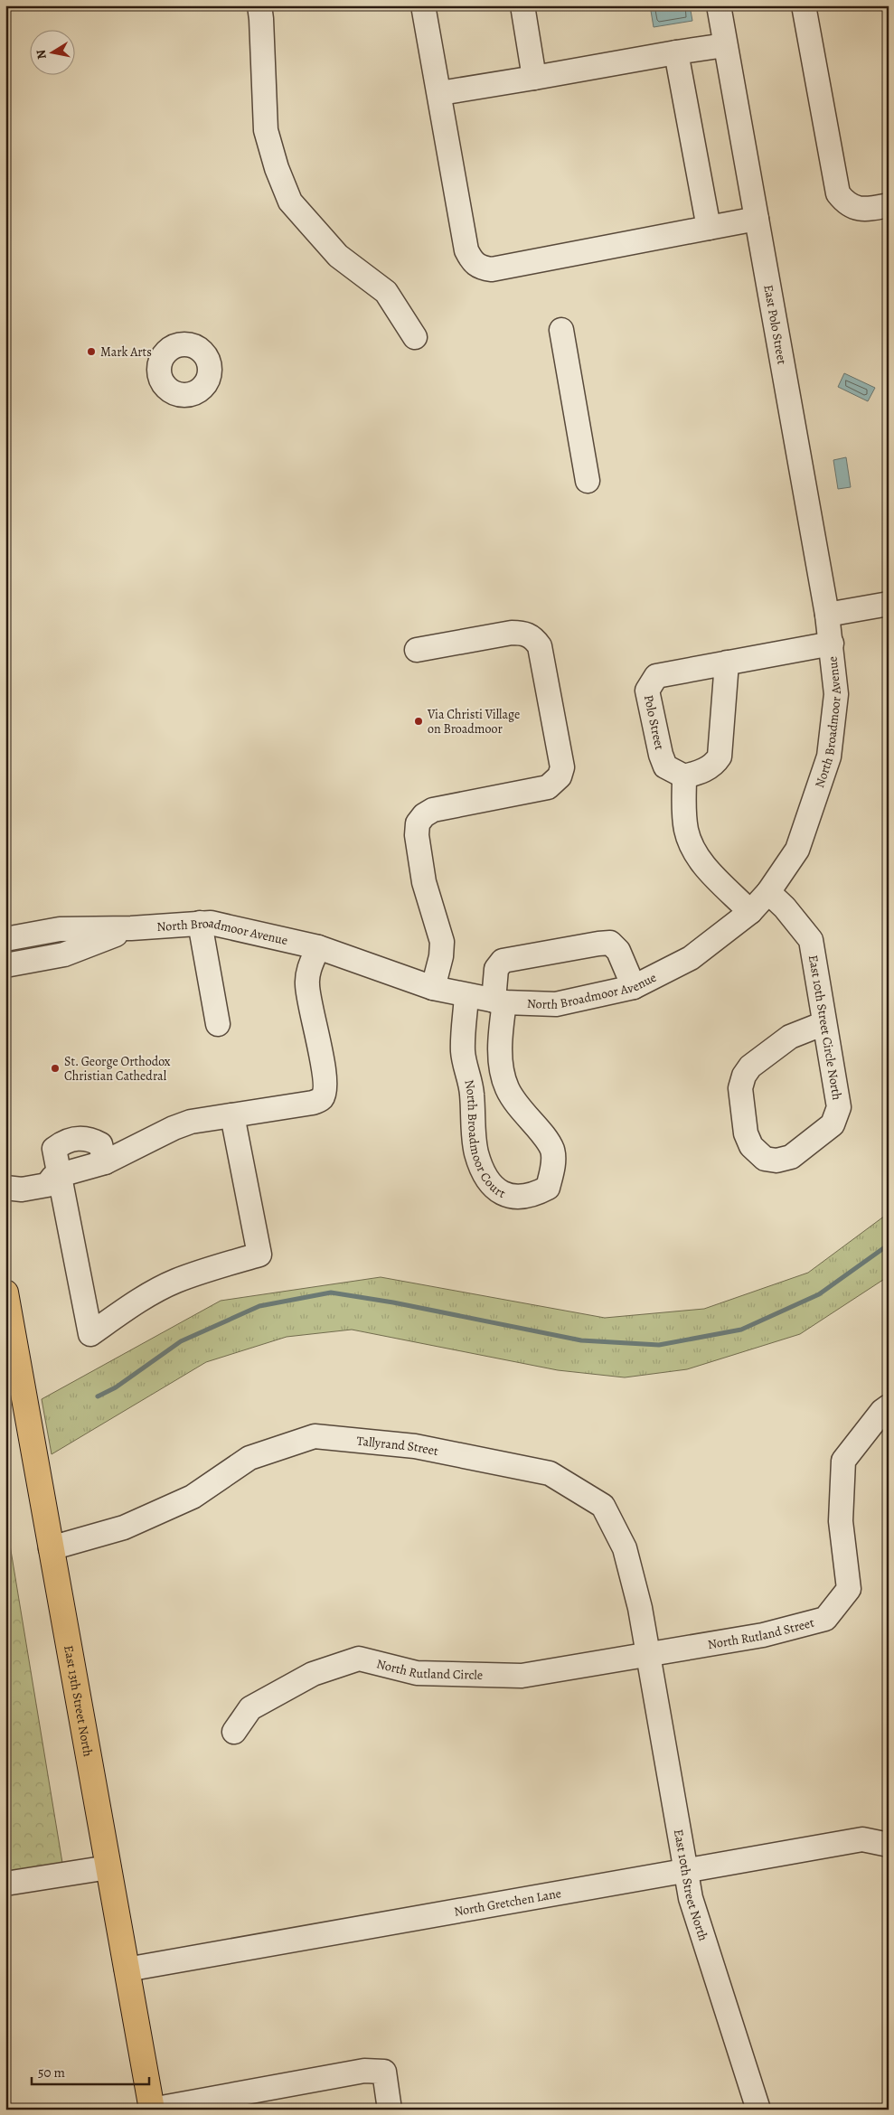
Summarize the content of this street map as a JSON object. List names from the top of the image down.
{
  "streets": {
    "main road": ["East 13th Street North"],
    "street": [
      "East Polo Street",
      "North Broadmoor Avenue",
      "Polo Street",
      "East 10th Street Circle North",
      "North Broadmoor Court",
      "Tallyrand Street",
      "North Rutland Street",
      "North Rutland Circle",
      "East 10th Street North",
      "North Gretchen Lane"
    ]
  },
  "crossings": [
    ["East Polo Street", "North Broadmoor Avenue"],
    ["East Polo Street", "Polo Street"],
    ["North Broadmoor Avenue", "Polo Street"],
    ["North Broadmoor Avenue", "East 10th Street Circle North"],
    ["North Broadmoor Avenue", "North Broadmoor Court"],
    ["Tallyrand Street", "North Rutland Street"],
    ["Tallyrand Street", "North Rutland Circle"],
    ["Tallyrand Street", "East 13th Street North"],
    ["Tallyrand Street", "East 10th Street North"],
    ["North Rutland Street", "North Rutland Circle"],
    ["North Rutland Street", "East 10th Street North"],
    ["North Rutland Circle", "East 10th Street North"],
    ["East 13th Street North", "North Gretchen Lane"],
    ["East 10th Street North", "North Gretchen Lane"]
  ],
  "places": ["Mark Arts", "Via Christi Village on Broadmoor", "St. George Orthodox Christian Cathedral"],
  "scale_bar": "50 m",
  "north": "left"
}
